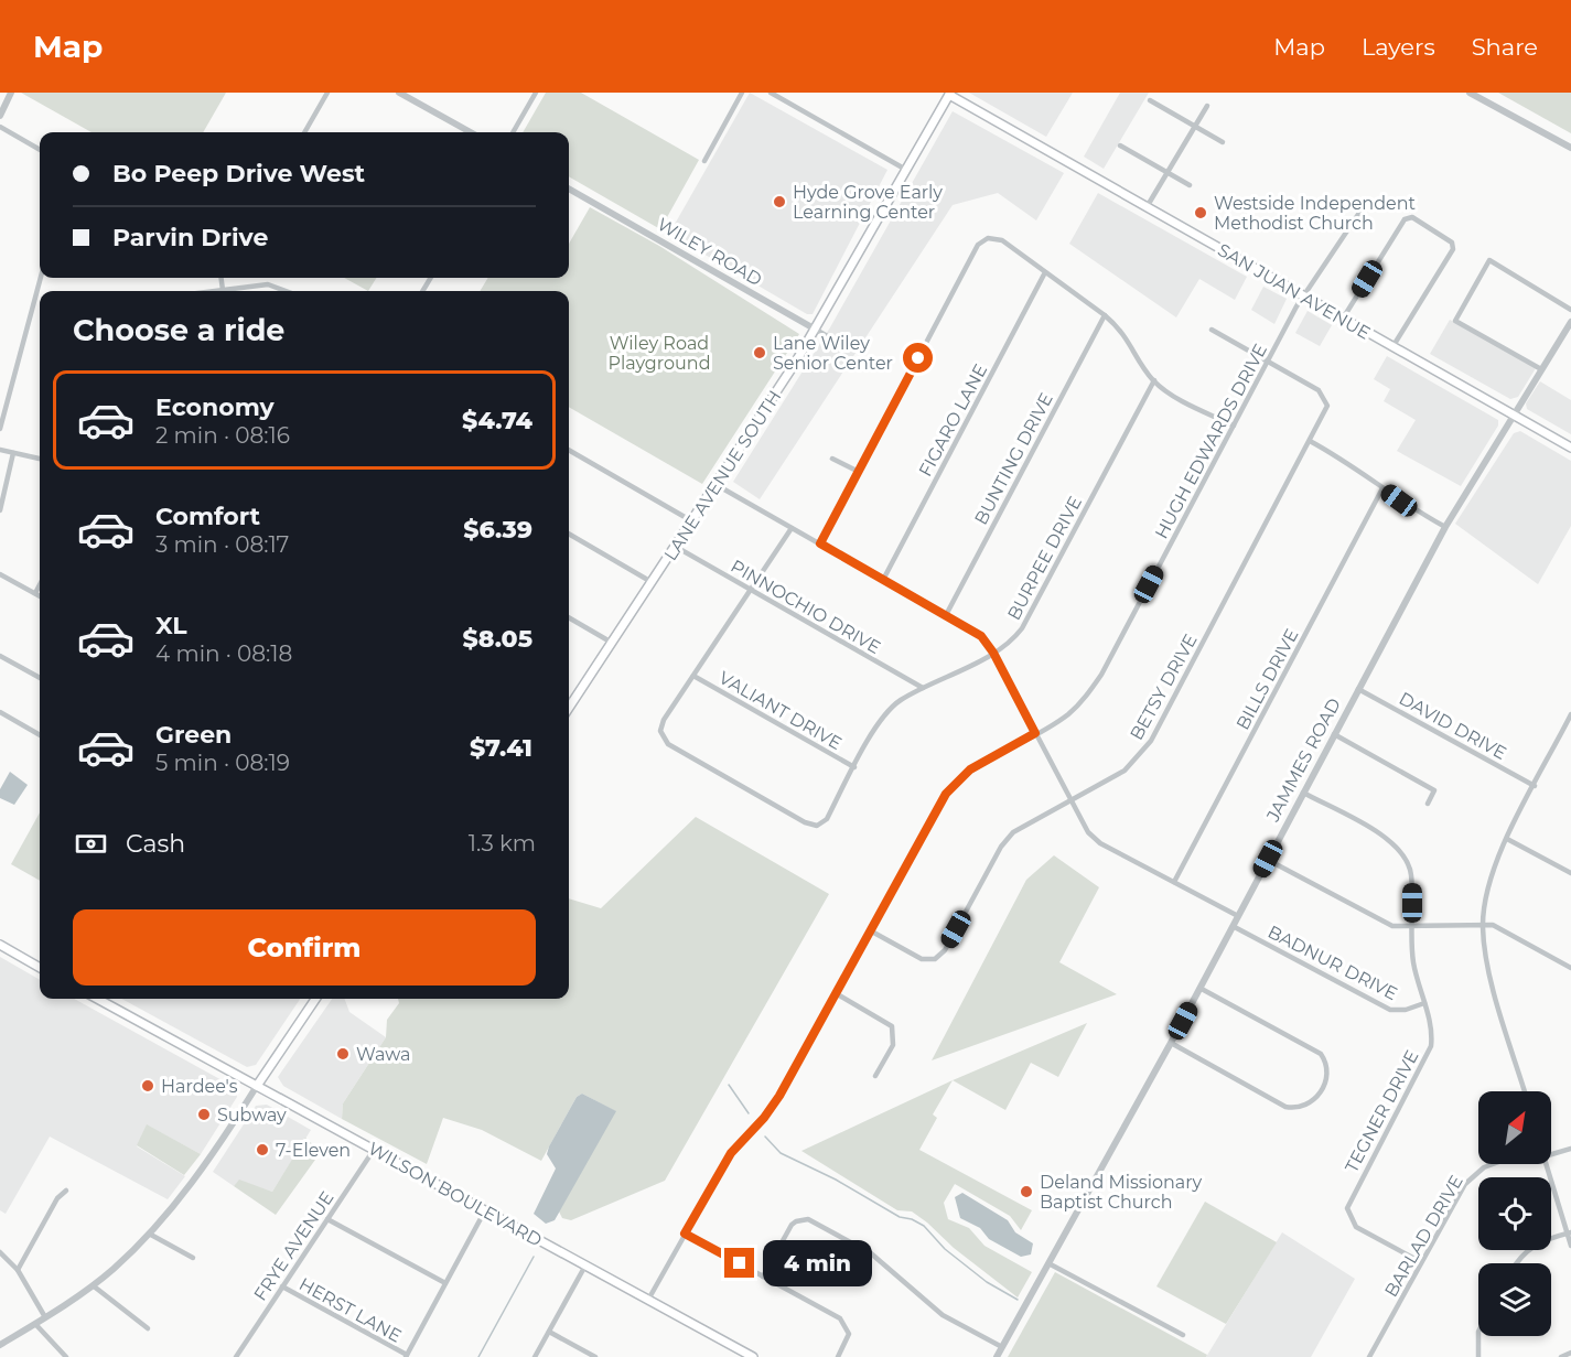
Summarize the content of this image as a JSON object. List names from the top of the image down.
{
  "streets": {
    "main road": ["SAN JUAN AVENUE", "LANE AVENUE SOUTH", "WILSON BOULEVARD"],
    "street": [
      "WILEY ROAD",
      "FIGARO LANE",
      "HUGH EDWARDS DRIVE",
      "BUNTING DRIVE",
      "BURPEE DRIVE",
      "PINNOCHIO DRIVE",
      "BILLS DRIVE",
      "BETSY DRIVE",
      "VALIANT DRIVE",
      "DAVID DRIVE",
      "JAMMES ROAD",
      "BADNUR DRIVE",
      "TEGNER DRIVE",
      "BARLAD DRIVE",
      "FRYE AVENUE",
      "HERST LANE"
    ]
  },
  "crossings": [
    ["WILEY ROAD", "LANE AVENUE SOUTH"],
    ["SAN JUAN AVENUE", "HUGH EDWARDS DRIVE"],
    ["SAN JUAN AVENUE", "LANE AVENUE SOUTH"],
    ["SAN JUAN AVENUE", "JAMMES ROAD"],
    ["HUGH EDWARDS DRIVE", "BETSY DRIVE"],
    ["HUGH EDWARDS DRIVE", "WILSON BOULEVARD"],
    ["LANE AVENUE SOUTH", "PINNOCHIO DRIVE"],
    ["BURPEE DRIVE", "PINNOCHIO DRIVE"],
    ["BURPEE DRIVE", "VALIANT DRIVE"],
    ["DAVID DRIVE", "JAMMES ROAD"],
    ["JAMMES ROAD", "BADNUR DRIVE"],
    ["JAMMES ROAD", "TEGNER DRIVE"],
    ["BADNUR DRIVE", "TEGNER DRIVE"],
    ["TEGNER DRIVE", "BARLAD DRIVE"],
    ["WILSON BOULEVARD", "FRYE AVENUE"],
    ["FRYE AVENUE", "HERST LANE"]
  ],
  "parks": ["Wiley Road Playground"],
  "places": [
    "Hyde Grove Early Learning Center",
    "Westside Independent Methodist Church",
    "Lane Wiley Senior Center",
    "Wawa",
    "Hardee's",
    "Subway",
    "7-Eleven",
    "Deland Missionary Baptist Church"
  ],
  "north": "top right",
  "page": {
    "header": "Map",
    "nav": ["Map", "Layers", "Share"],
    "banner": ["Bo Peep Drive West", "Parvin Drive"],
    "heading": "Choose a ride",
    "list": [
      {
        "name": "Economy",
        "note": "2 min · 08:16",
        "value": "$4.74"
      },
      {
        "name": "Comfort",
        "note": "3 min · 08:17",
        "value": "$6.39"
      },
      {
        "name": "XL",
        "note": "4 min · 08:18",
        "value": "$8.05"
      },
      {
        "name": "Green",
        "note": "5 min · 08:19",
        "value": "$7.41"
      }
    ],
    "pay": ["Cash", "1.3 km"],
    "buttons": "Confirm",
    "bubble": "4 min"
  }
}
